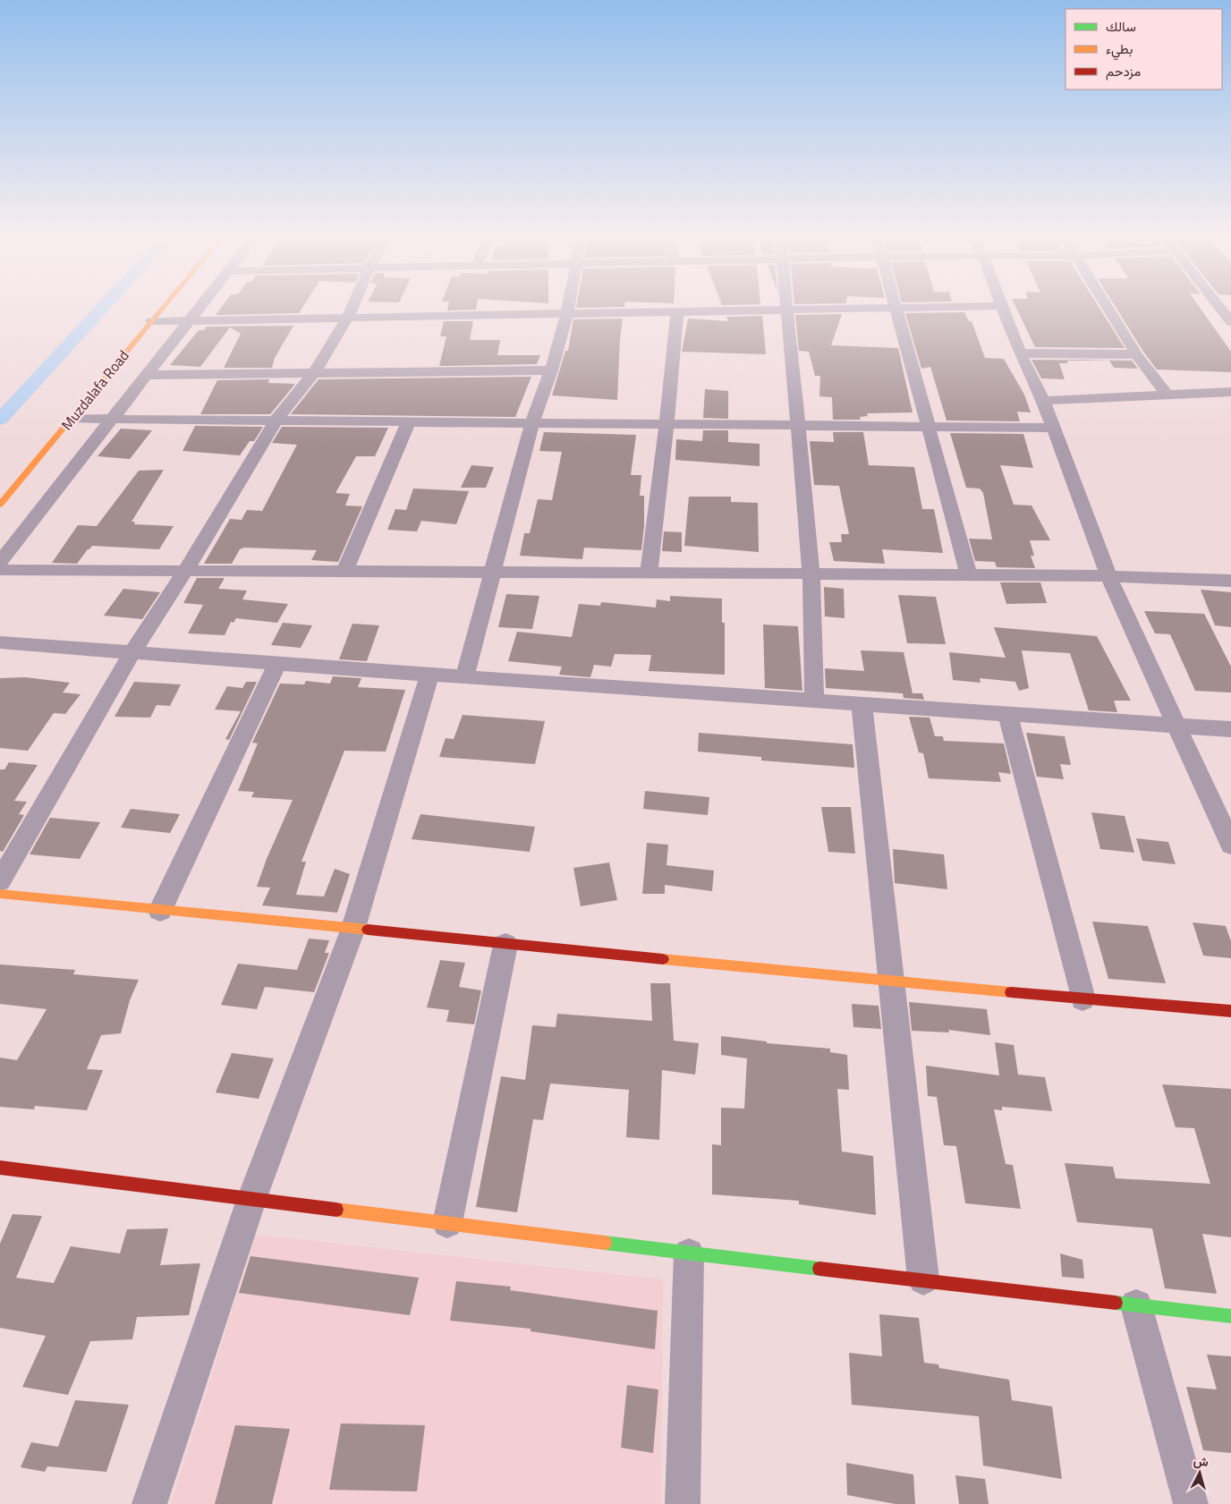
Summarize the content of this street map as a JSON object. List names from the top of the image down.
{
  "streets": {
    "street": ["Muzdalafa Road"]
  },
  "legend": ["سالك", "بطيء", "مزدحم"],
  "north": "top"
}
